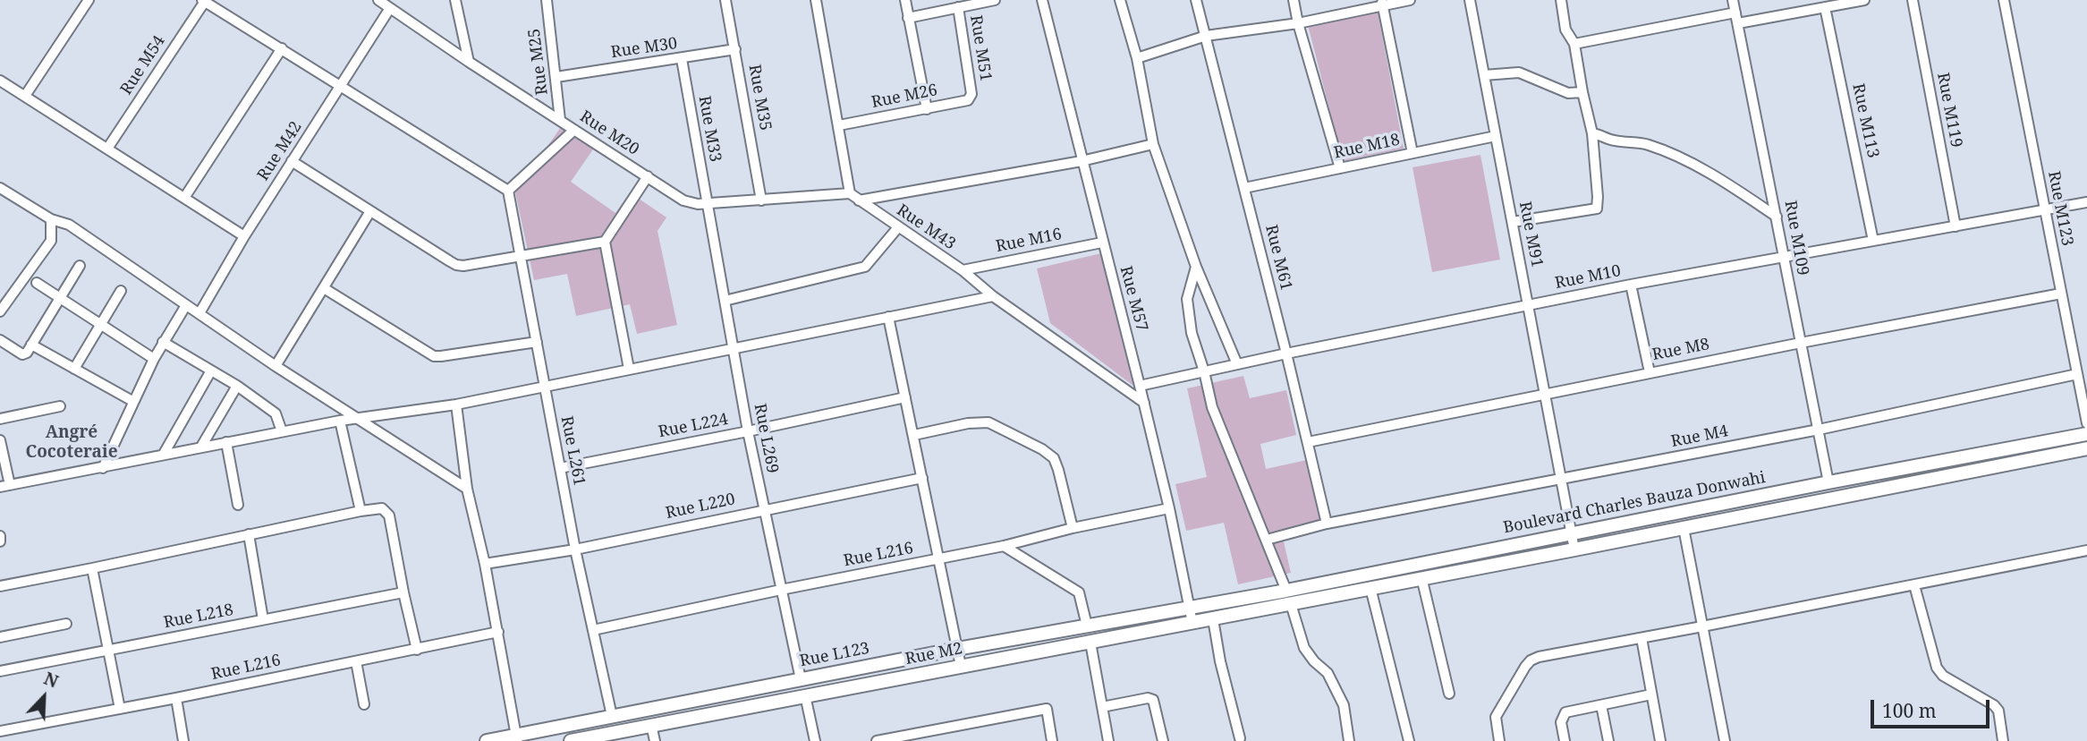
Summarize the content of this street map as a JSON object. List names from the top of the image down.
{
  "streets": {
    "main road": ["Boulevard Charles Bauza Donwahi", "Rue M2", "Rue L123"],
    "street": [
      "Rue M30",
      "Rue M51",
      "Rue M25",
      "Rue M54",
      "Rue M26",
      "Rue M35",
      "Rue M119",
      "Rue M113",
      "Rue M33",
      "Rue M20",
      "Rue M18",
      "Rue M42",
      "Rue M123",
      "Rue M43",
      "Rue M91",
      "Rue M109",
      "Rue M16",
      "Rue M61",
      "Rue M10",
      "Rue M57",
      "Rue M8",
      "Rue L224",
      "Rue M4",
      "Rue L269",
      "Rue L261",
      "Rue L220",
      "Rue L216",
      "Rue L218"
    ]
  },
  "crossings": [
    ["Rue M30", "Rue M25"],
    ["Rue M30", "Rue M35"],
    ["Rue M30", "Rue M33"],
    ["Rue M51", "Rue M26"],
    ["Rue M25", "Rue M20"],
    ["Rue M35", "Rue M20"],
    ["Rue M119", "Rue M10"],
    ["Rue M113", "Rue M10"],
    ["Rue M33", "Rue M20"],
    ["Rue M33", "Rue L269"],
    ["Rue M20", "Rue M42"],
    ["Rue M20", "Rue M43"],
    ["Rue M20", "Rue L269"],
    ["Rue M18", "Rue M91"],
    ["Rue M18", "Rue M61"],
    ["Rue M123", "Rue M10"],
    ["Rue M123", "Rue M8"],
    ["Rue M123", "Rue M4"],
    ["Rue M43", "Rue M16"],
    ["Rue M43", "Rue M57"],
    ["Rue M91", "Rue M10"],
    ["Rue M91", "Rue M8"],
    ["Rue M91", "Rue M4"],
    ["Rue M91", "Boulevard Charles Bauza Donwahi"],
    ["Rue M109", "Rue M10"],
    ["Rue M109", "Rue M8"],
    ["Rue M109", "Rue M4"],
    ["Rue M109", "Boulevard Charles Bauza Donwahi"],
    ["Rue M16", "Rue M57"],
    ["Rue M61", "Rue M10"],
    ["Rue M61", "Rue M8"],
    ["Rue M61", "Rue M4"],
    ["Rue M10", "Rue M57"],
    ["Rue M57", "Boulevard Charles Bauza Donwahi"],
    ["Rue M57", "Rue L216"],
    ["Rue M57", "Rue M2"],
    ["Rue M57", "Rue L123"],
    ["Rue L224", "Rue L269"],
    ["Rue L224", "Rue L261"],
    ["Rue L269", "Rue L220"],
    ["Rue L269", "Rue L216"],
    ["Rue L269", "Rue L123"],
    ["Rue L261", "Rue L220"],
    ["Rue L261", "Rue L216"],
    ["Rue L261", "Rue L123"],
    ["Boulevard Charles Bauza Donwahi", "Rue L123"]
  ],
  "districts": ["Angré Cocoteraie"],
  "scale_bar": "100 m",
  "north": "top right"
}
